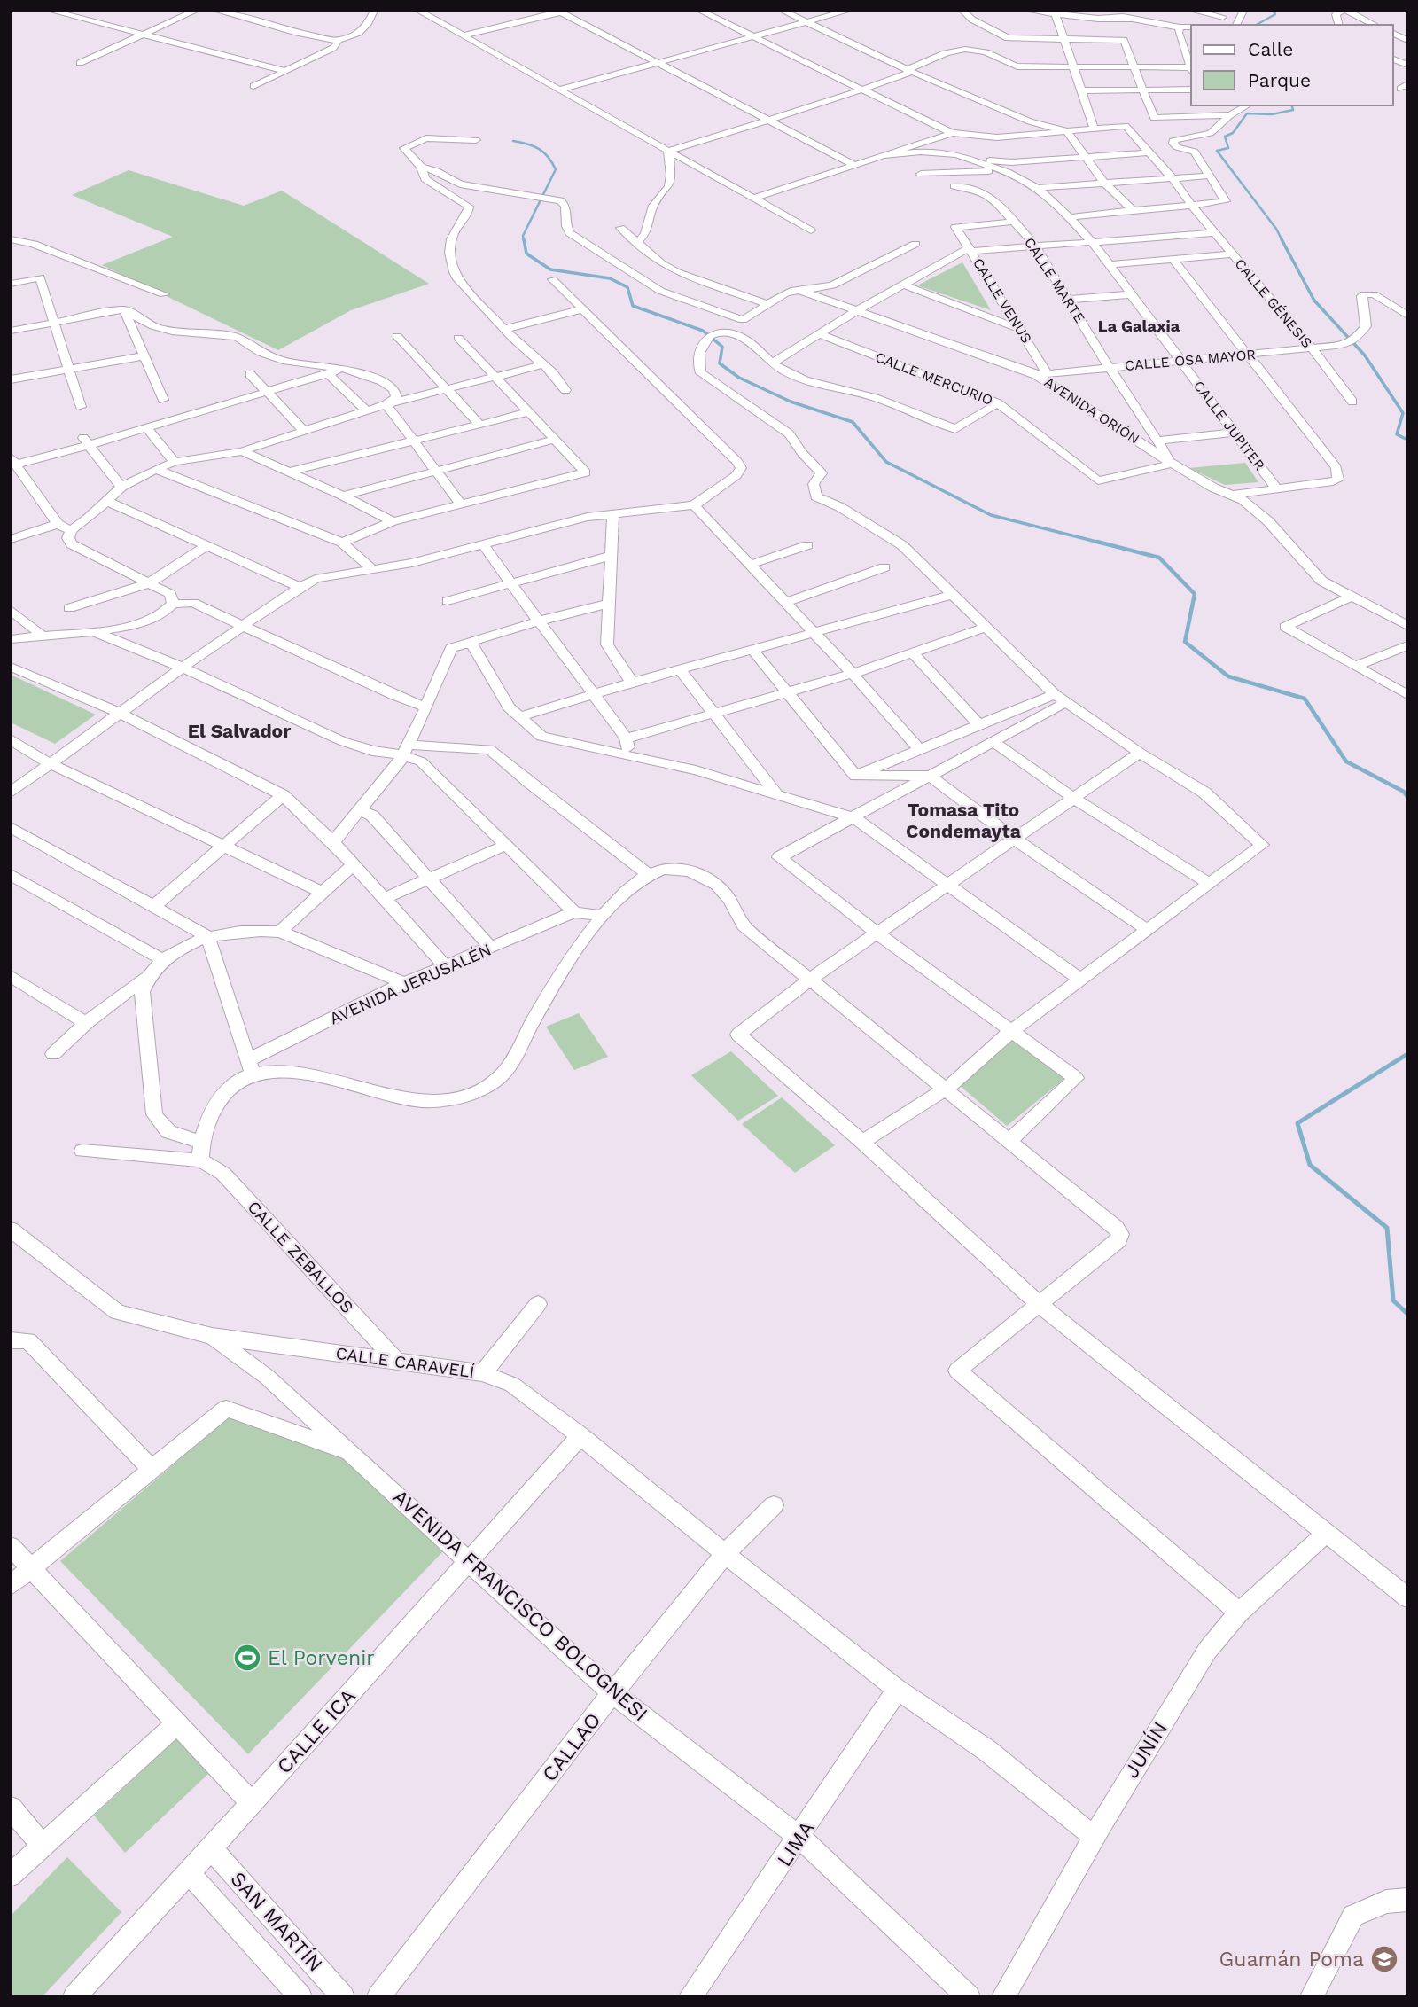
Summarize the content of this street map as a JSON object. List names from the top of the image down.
{
  "streets": {
    "street": [
      "CALLE MARTE",
      "CALLE VENUS",
      "CALLE GÉNESIS",
      "CALLE OSA MAYOR",
      "CALLE MERCURIO",
      "AVENIDA ORIÓN",
      "CALLE JUPITER",
      "AVENIDA JERUSALÉN",
      "CALLE ZEBALLOS",
      "CALLE CARAVELÍ",
      "AVENIDA FRANCISCO BOLOGNESI",
      "CALLE ICA",
      "CALLAO",
      "JUNÍN",
      "LIMA",
      "SAN MARTÍN"
    ]
  },
  "crossings": [
    ["CALLE MARTE", "CALLE VENUS"],
    ["CALLE MARTE", "CALLE OSA MAYOR"],
    ["CALLE MARTE", "CALLE MERCURIO"],
    ["CALLE MARTE", "AVENIDA ORIÓN"],
    ["CALLE VENUS", "CALLE OSA MAYOR"],
    ["CALLE VENUS", "AVENIDA ORIÓN"],
    ["CALLE GÉNESIS", "CALLE OSA MAYOR"],
    ["CALLE OSA MAYOR", "AVENIDA ORIÓN"],
    ["CALLE OSA MAYOR", "CALLE JUPITER"],
    ["CALLE MERCURIO", "AVENIDA ORIÓN"],
    ["CALLE ZEBALLOS", "CALLE CARAVELÍ"],
    ["CALLE CARAVELÍ", "AVENIDA FRANCISCO BOLOGNESI"],
    ["CALLE CARAVELÍ", "CALLE ICA"],
    ["CALLE CARAVELÍ", "CALLAO"],
    ["CALLE CARAVELÍ", "JUNÍN"],
    ["CALLE CARAVELÍ", "LIMA"],
    ["AVENIDA FRANCISCO BOLOGNESI", "CALLE ICA"],
    ["AVENIDA FRANCISCO BOLOGNESI", "CALLAO"],
    ["AVENIDA FRANCISCO BOLOGNESI", "LIMA"],
    ["CALLE ICA", "SAN MARTÍN"]
  ],
  "districts": ["La Galaxia", "El Salvador", "Tomasa Tito Condemayta"],
  "places": {
    "sports": ["El Porvenir"],
    "school or university": ["Guamán Poma"]
  },
  "legend": ["Calle", "Parque"]
}
